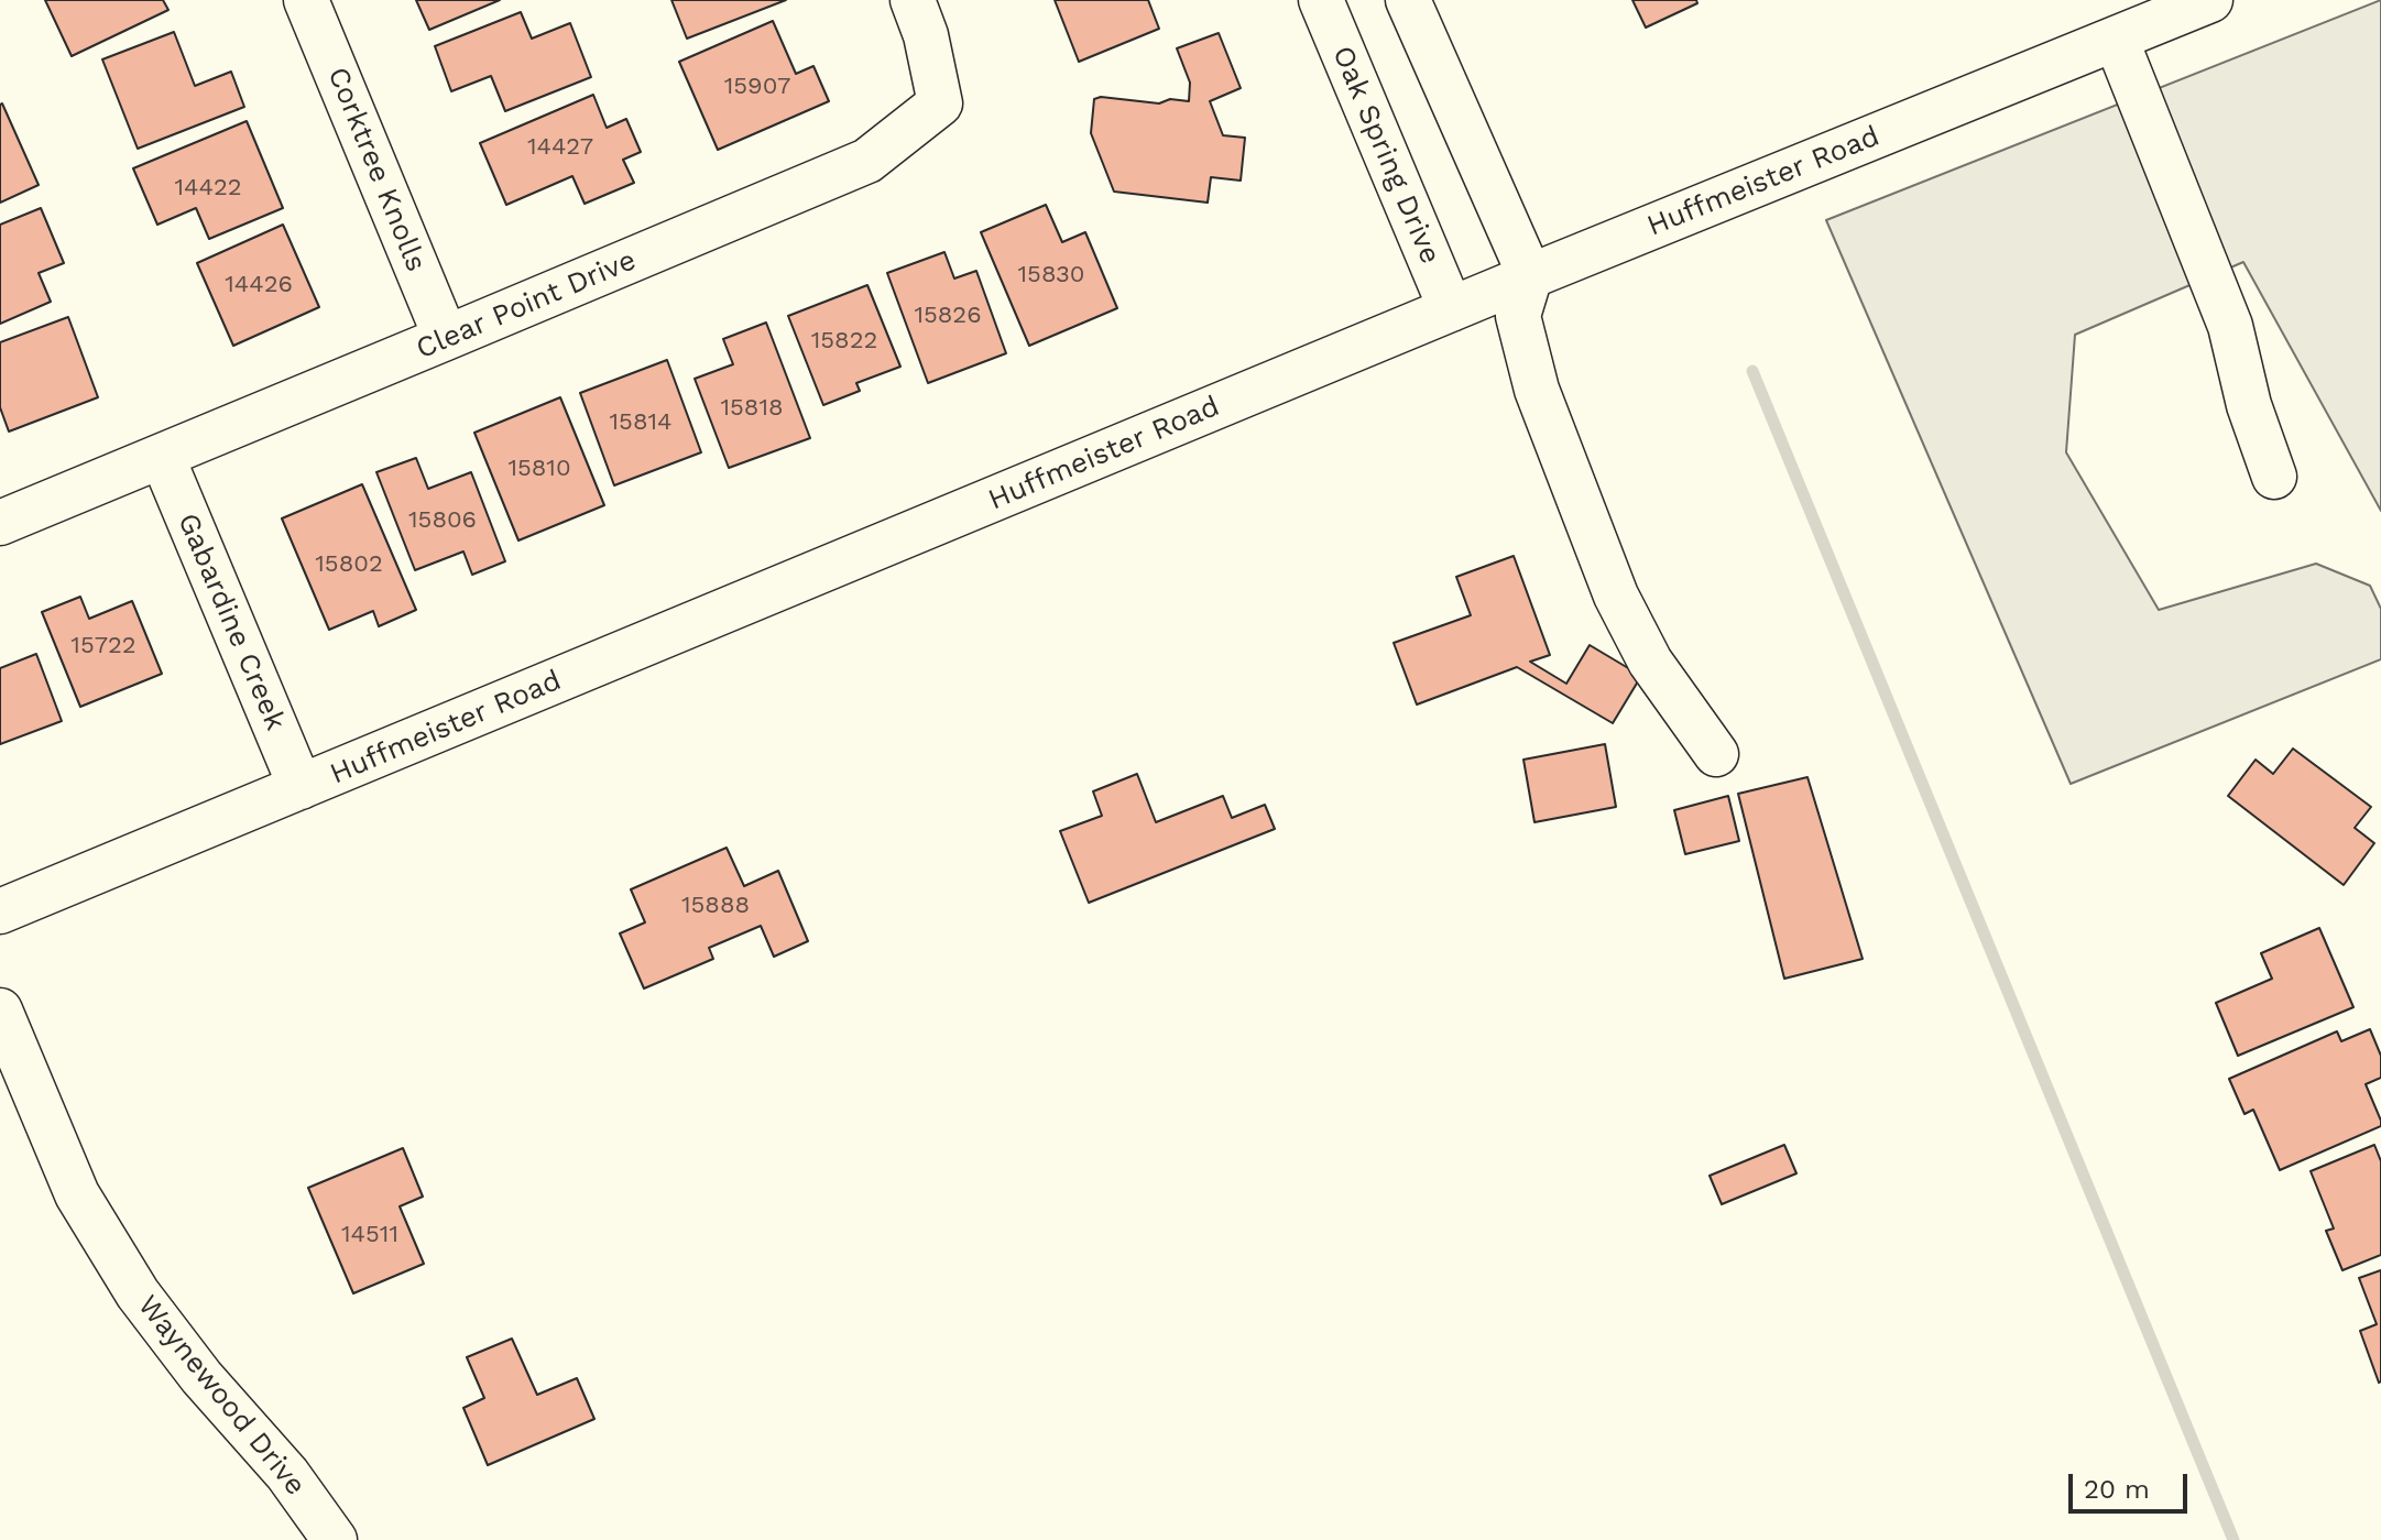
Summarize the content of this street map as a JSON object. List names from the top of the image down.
{
  "streets": {
    "street": [
      "Oak Spring Drive",
      "Corktree Knolls",
      "Huffmeister Road",
      "Clear Point Drive",
      "Gabardine Creek",
      "Waynewood Drive"
    ]
  },
  "crossings": [
    ["Oak Spring Drive", "Huffmeister Road"],
    ["Corktree Knolls", "Clear Point Drive"],
    ["Huffmeister Road", "Gabardine Creek"],
    ["Clear Point Drive", "Gabardine Creek"]
  ],
  "house_numbers": [
    "15907",
    "14427",
    "14422",
    "15830",
    "14426",
    "15826",
    "15822",
    "15818",
    "15814",
    "15810",
    "15806",
    "15802",
    "15722",
    "15888",
    "14511"
  ],
  "scale_bar": "20 m"
}
